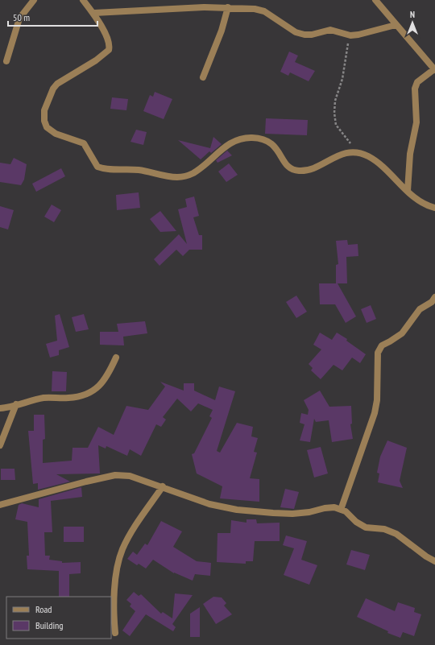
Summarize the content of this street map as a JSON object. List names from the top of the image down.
{
  "legend": ["Road", "Building"],
  "scale_bar": "50 m",
  "north": "top"
}
